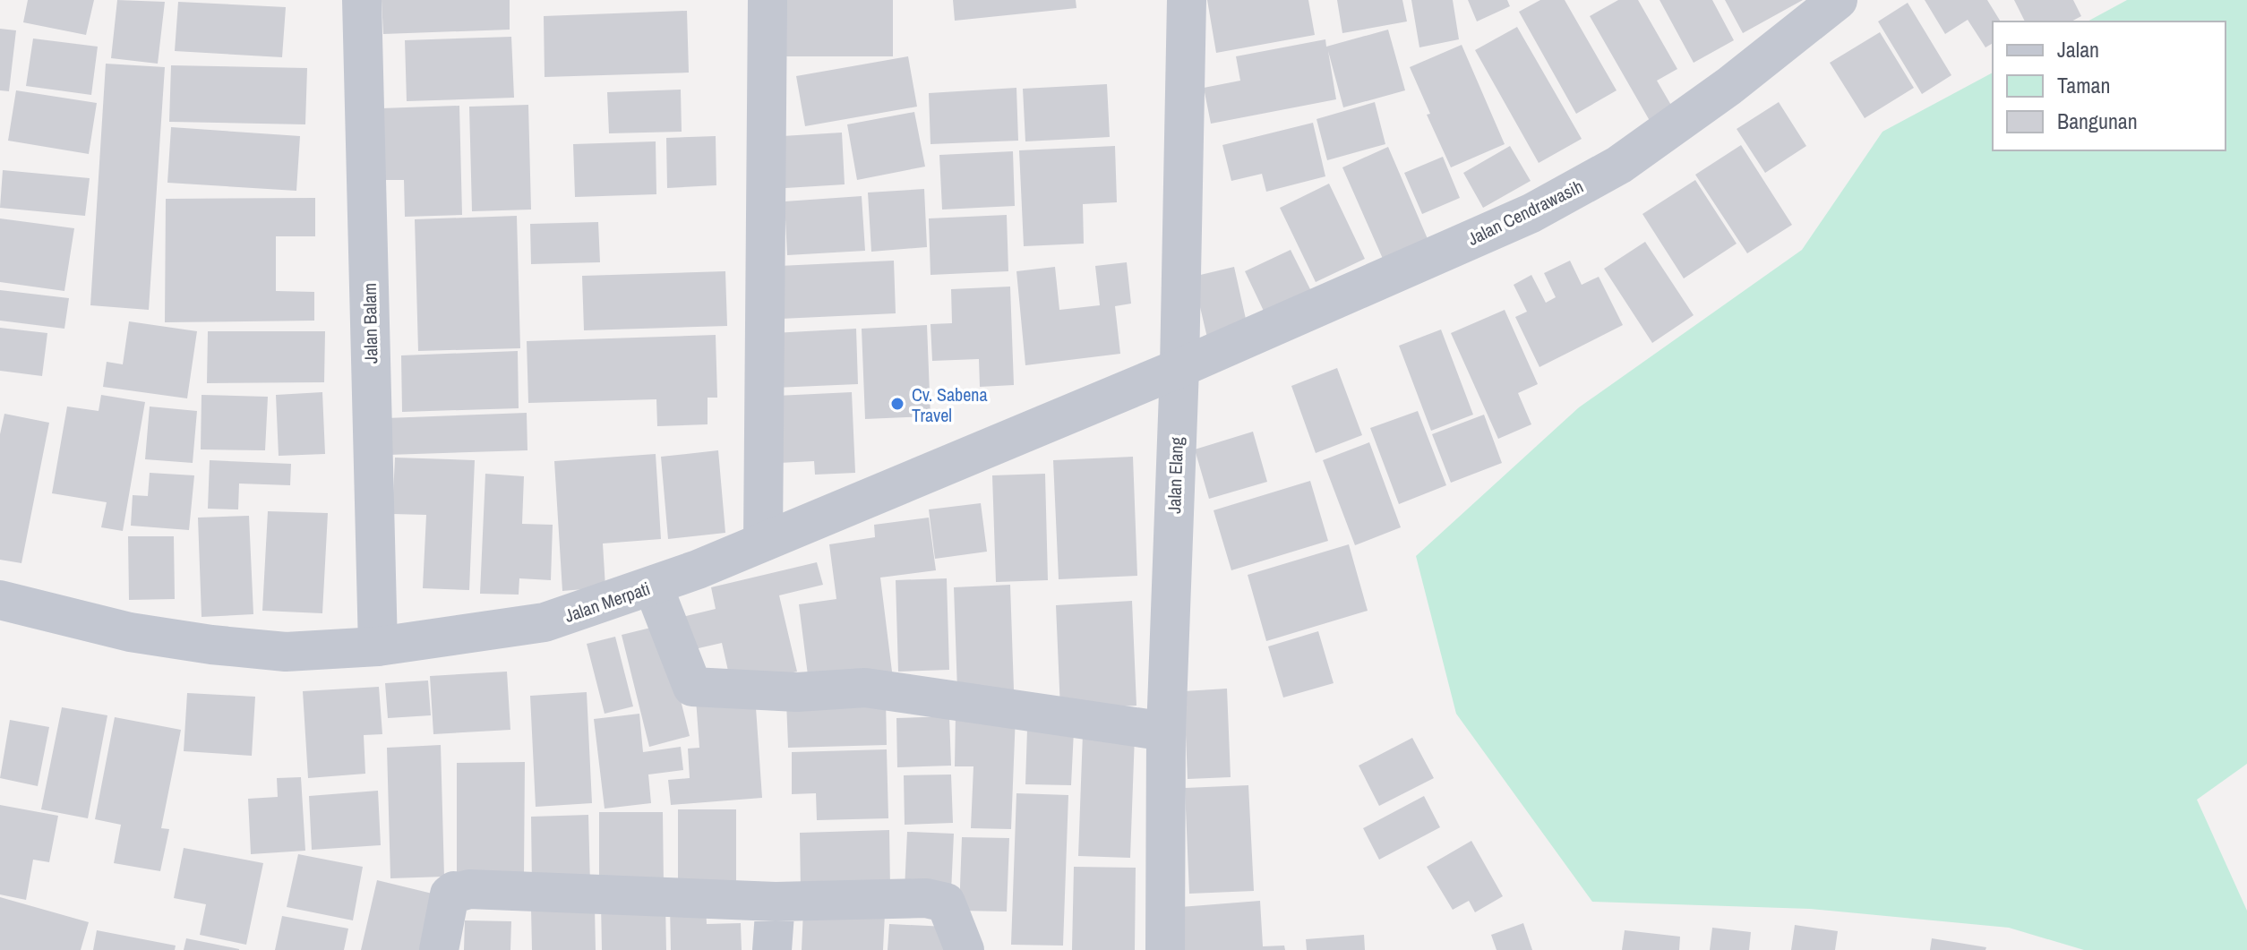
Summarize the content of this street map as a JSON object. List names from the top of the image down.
{
  "streets": {
    "street": [
      "Jalan Cendrawasih",
      "Jalan Balam",
      "Jalan Elang",
      "Jalan Merpati"
    ]
  },
  "crossings": [
    ["Jalan Cendrawasih", "Jalan Elang"],
    ["Jalan Cendrawasih", "Jalan Merpati"],
    ["Jalan Balam", "Jalan Merpati"],
    ["Jalan Elang", "Jalan Merpati"]
  ],
  "places": ["Cv. Sabena Travel"],
  "legend": ["Jalan", "Taman", "Bangunan"]
}
